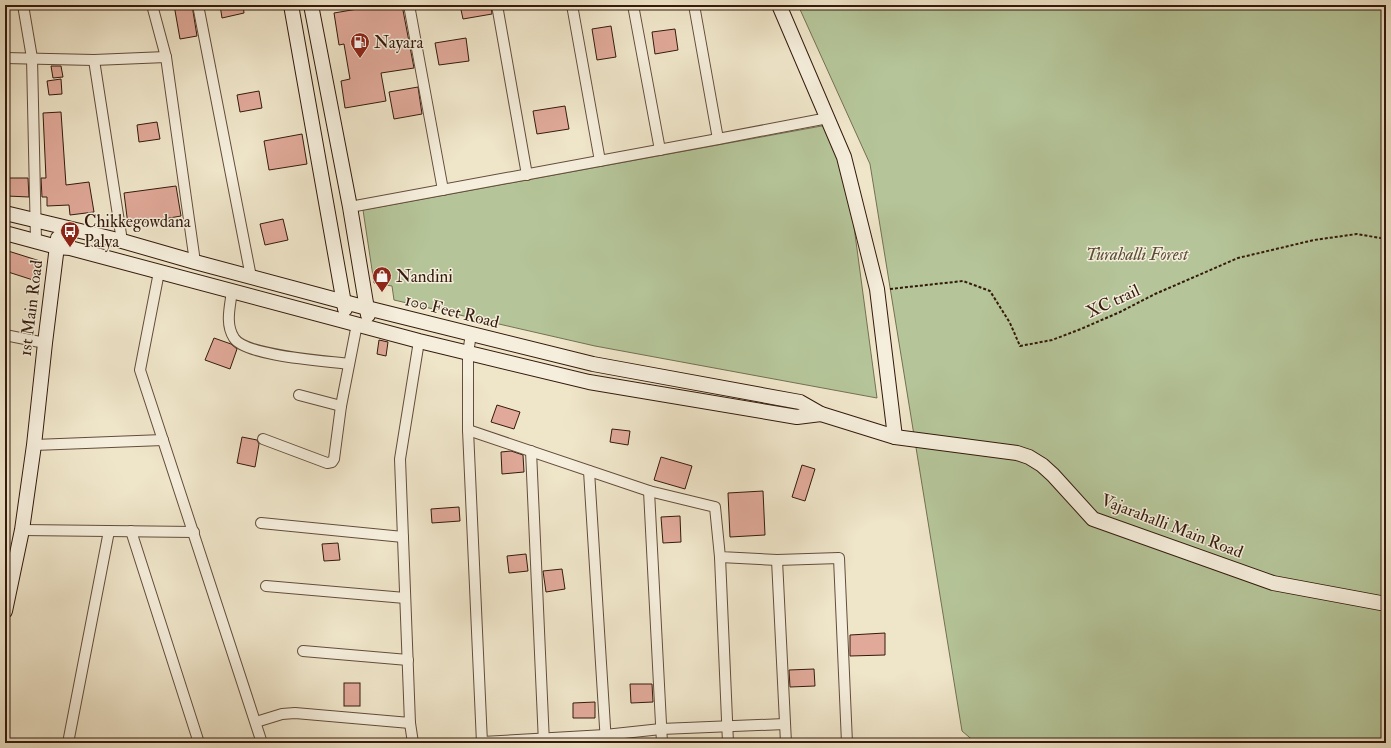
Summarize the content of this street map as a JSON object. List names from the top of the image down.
{
  "streets": {
    "main road": ["1st Main Road", "100 Feet Road", "Vajarahalli Main Road"],
    "path": ["XC trail"]
  },
  "crossings": [
    ["1st Main Road", "100 Feet Road"],
    ["100 Feet Road", "Vajarahalli Main Road"]
  ],
  "parks": ["Turahalli Forest"],
  "places": {
    "fuel station": ["Nayara"],
    "bus stop": ["Chikkegowdana Palya"],
    "shop": ["Nandini"]
  }
}
